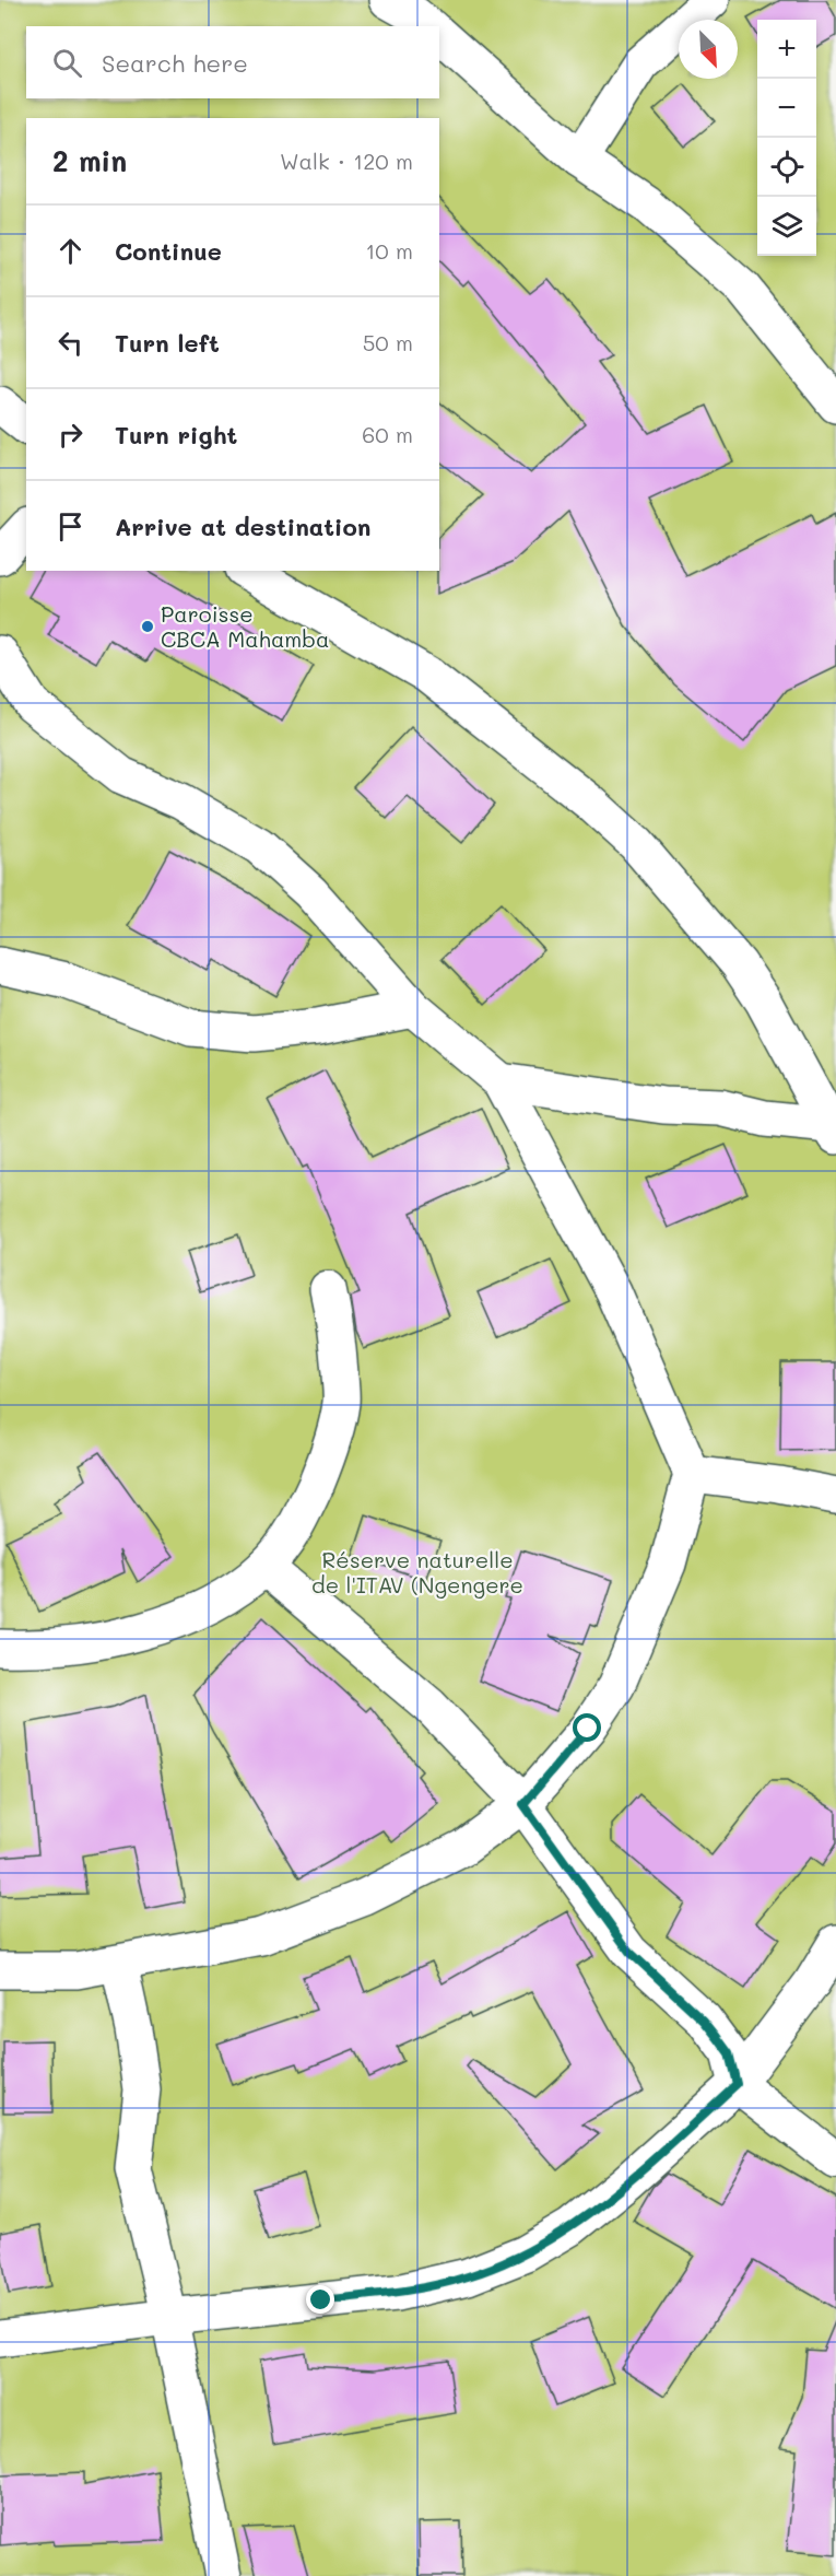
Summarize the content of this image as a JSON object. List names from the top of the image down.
{
  "parks": ["Réserve naturelle de l'ITAV (Ngengere"],
  "places": ["Paroisse CBCA Mahamba"],
  "north": "bottom right",
  "page": {
    "map_buttons": ["+", "−"],
    "search": "Search here",
    "heading": ["2 min", "Walk · 120 m"],
    "list": [
      ["Continue", "10 m"],
      ["Turn left", "50 m"],
      ["Turn right", "60 m"],
      "Arrive at destination"
    ]
  }
}
